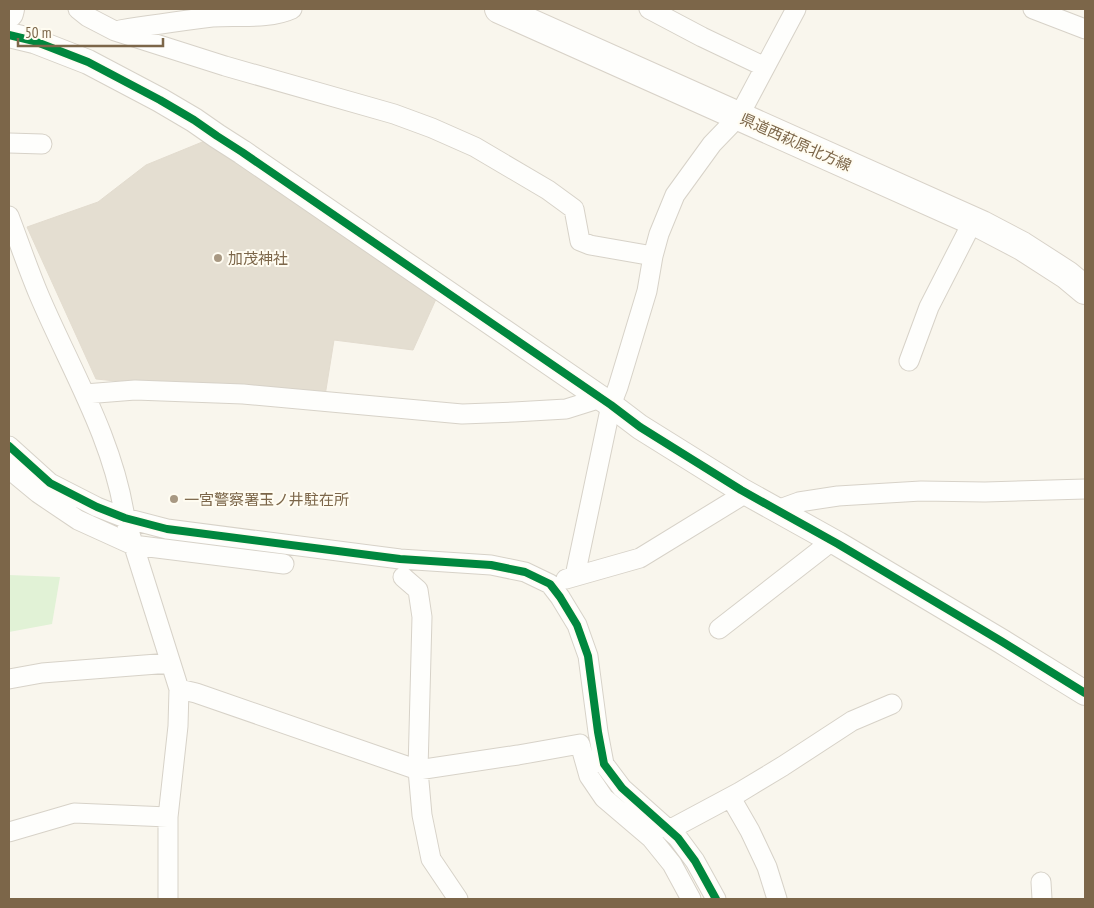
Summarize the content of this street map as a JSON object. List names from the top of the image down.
{
  "streets": {
    "main road": ["県道西萩原北方線"]
  },
  "places": ["加茂神社", "一宮警察署玉ノ井駐在所"],
  "scale_bar": "50 m"
}
